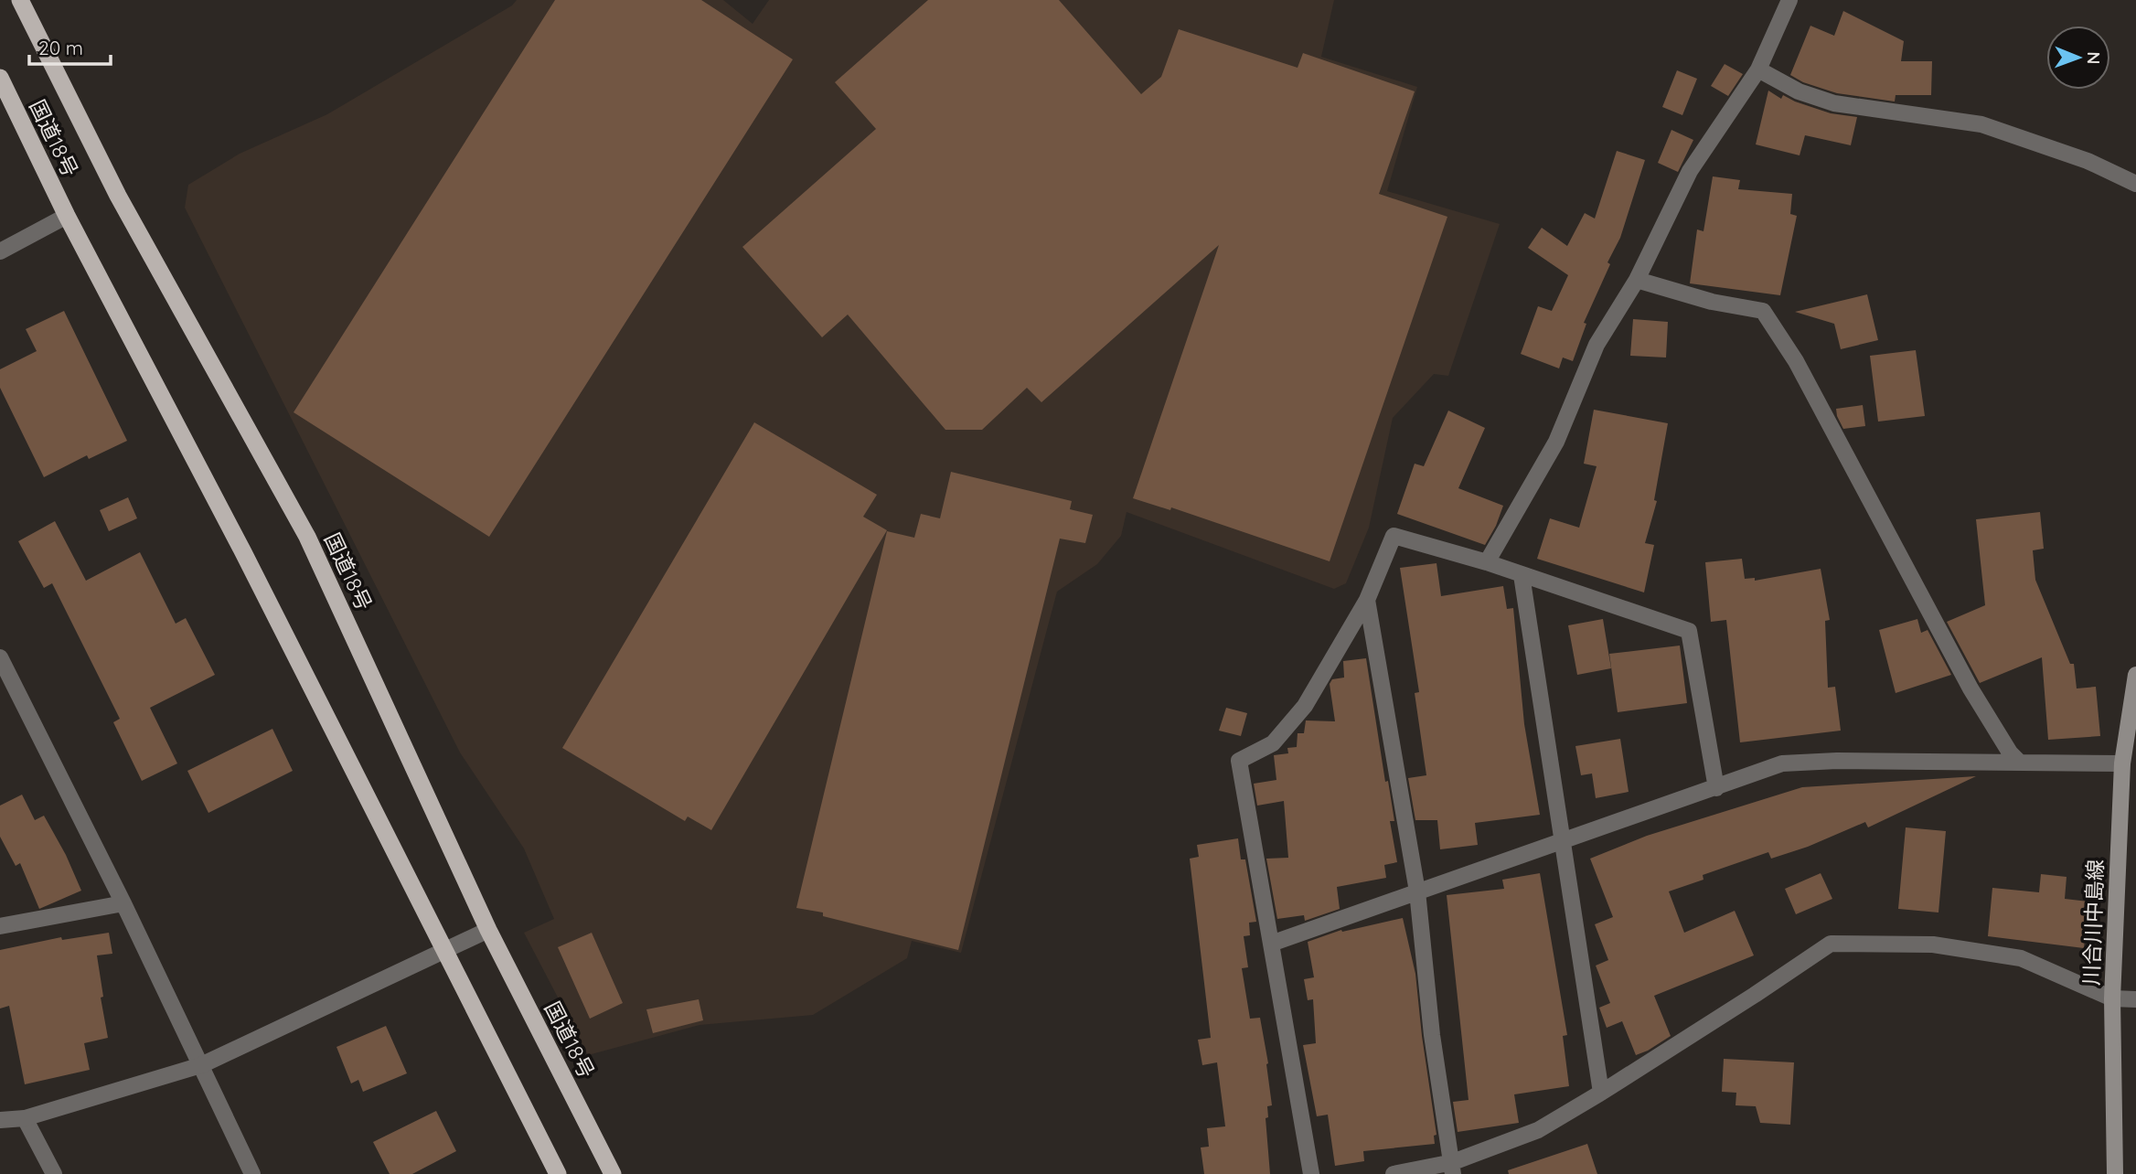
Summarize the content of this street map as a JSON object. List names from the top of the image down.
{
  "streets": {
    "highway": ["国道18号"],
    "main road": ["川合川中島線"]
  },
  "scale_bar": "20 m",
  "north": "right"
}
